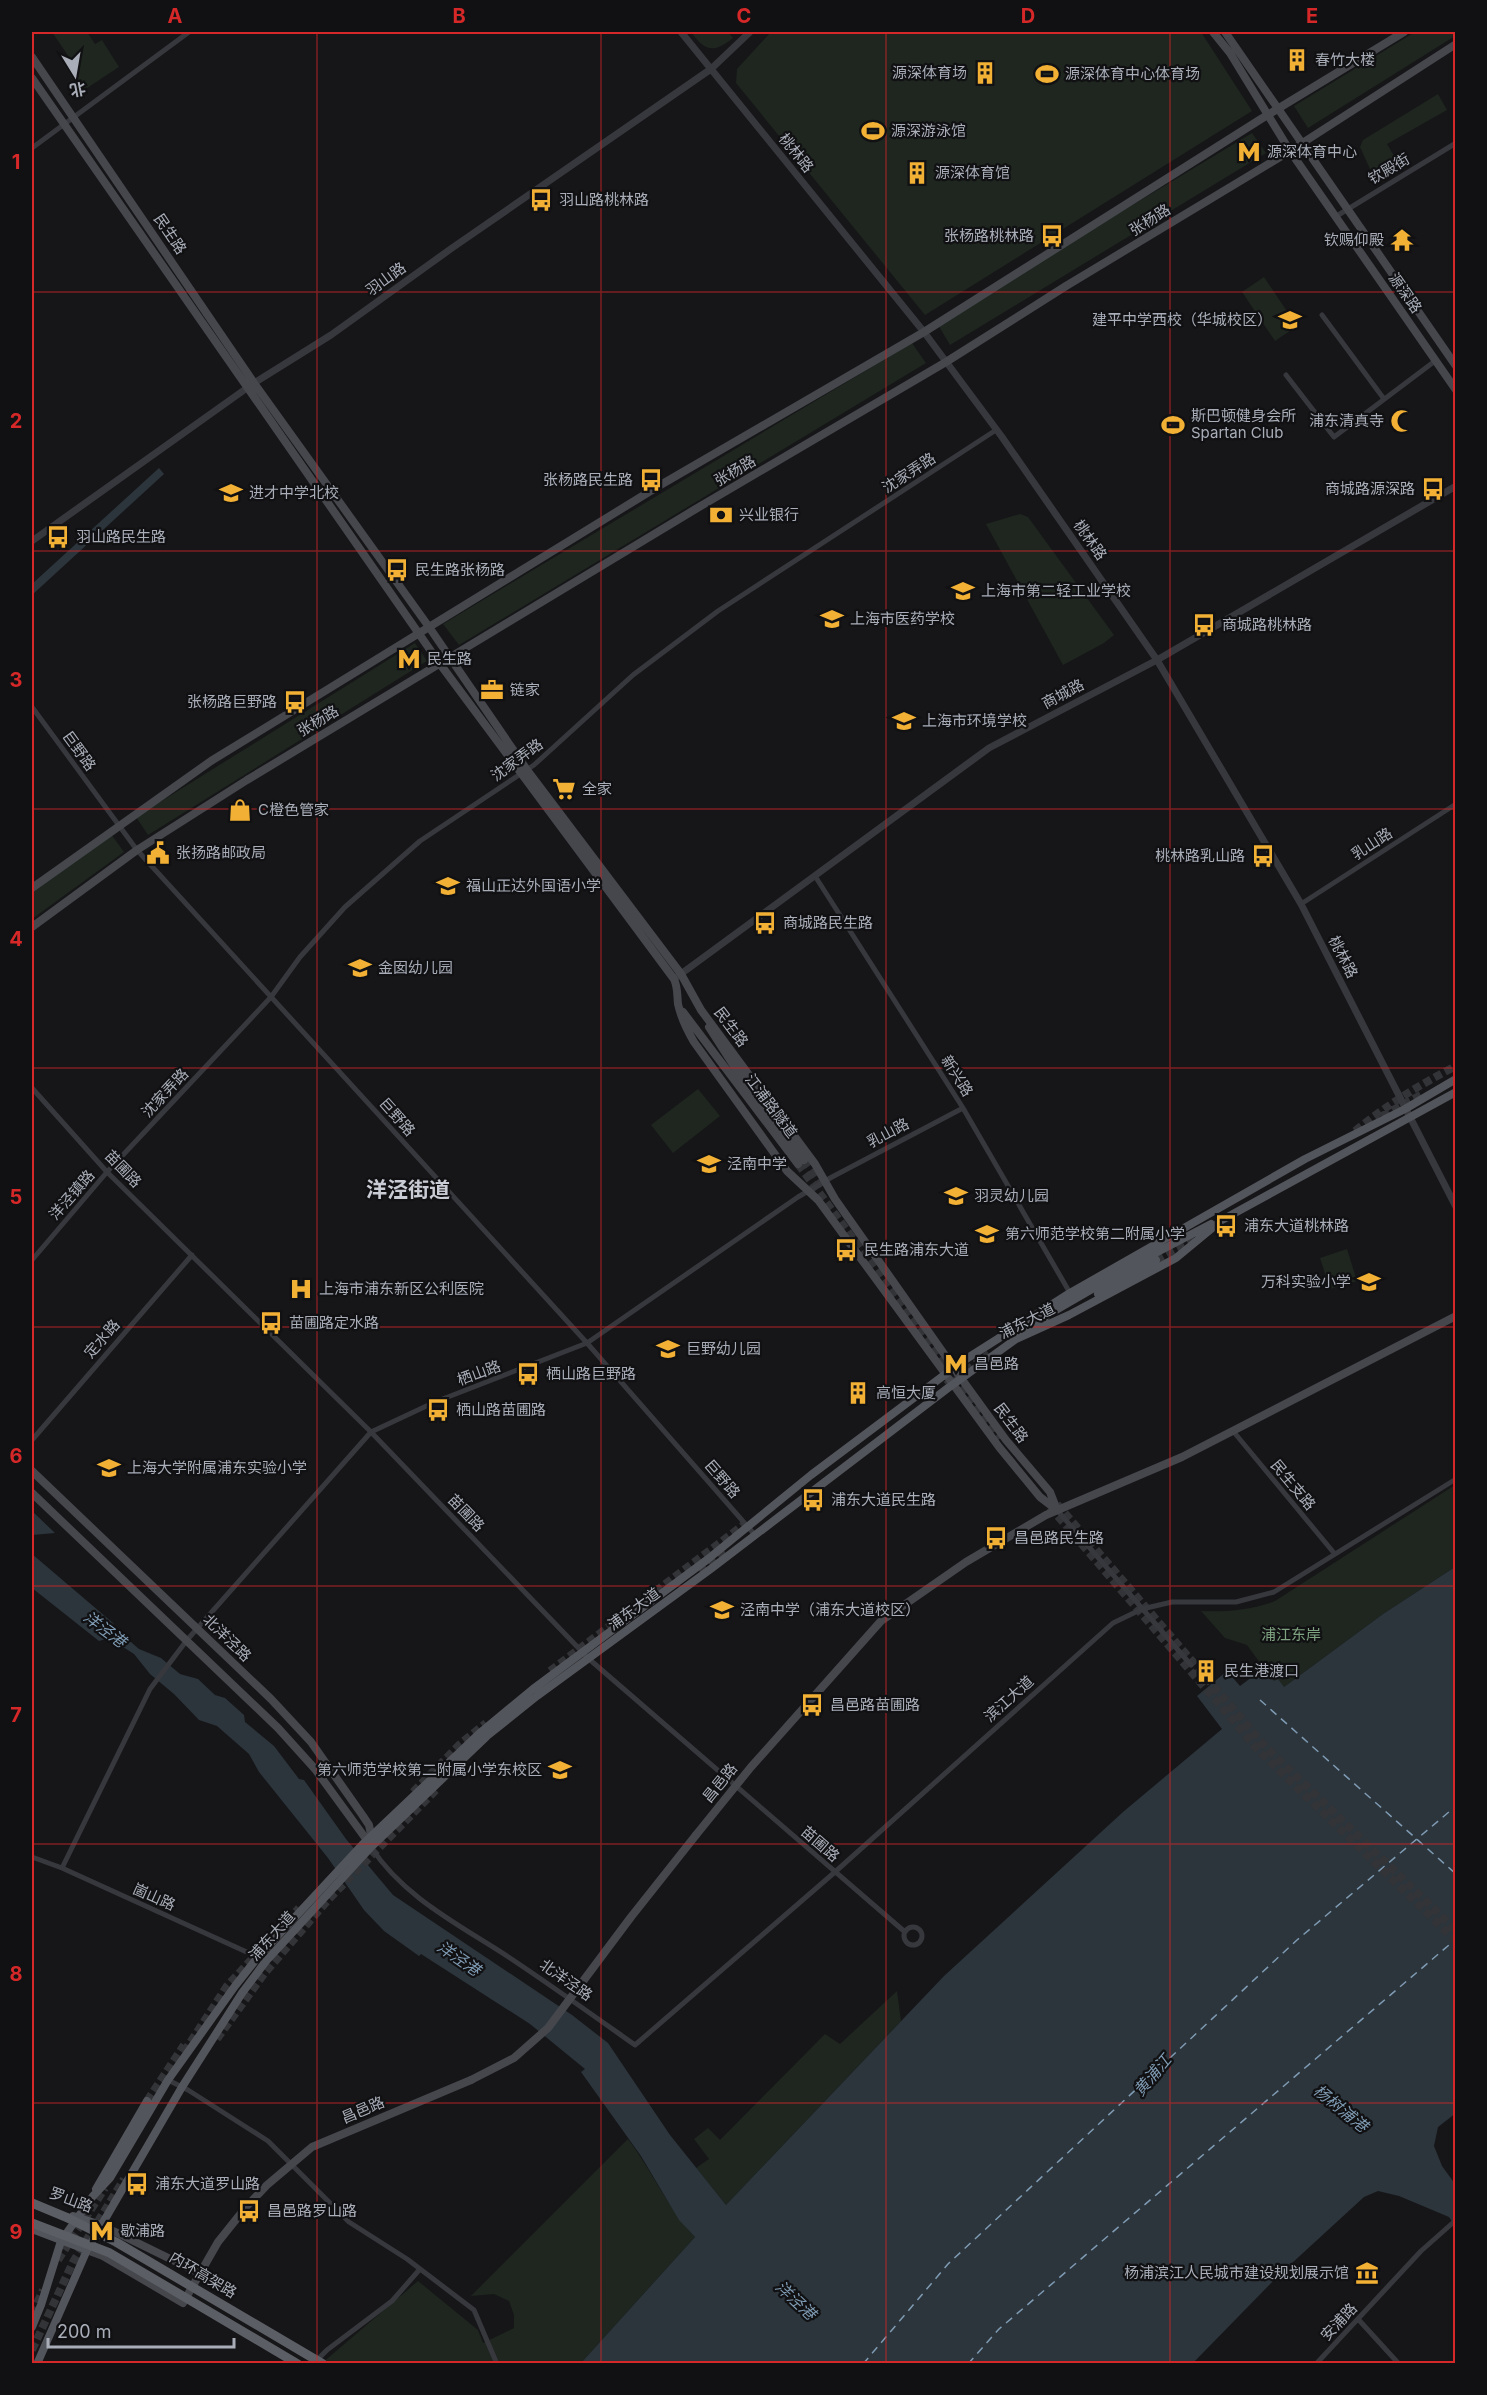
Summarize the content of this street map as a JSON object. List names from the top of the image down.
{
  "streets": {
    "highway": ["内环高架路"],
    "main road": [
      "张杨路",
      "民生路",
      "源深路",
      "江浦路隧道",
      "浦东大道",
      "北洋泾路",
      "昌邑路",
      "罗山路"
    ],
    "street": [
      "桃林路",
      "钦殿街",
      "羽山路",
      "沈家弄路",
      "商城路",
      "巨野路",
      "乳山路",
      "新兴路",
      "苗圃路",
      "洋泾镇路",
      "定水路",
      "栖山路",
      "民生支路",
      "滨江大道",
      "崮山路",
      "安浦路"
    ]
  },
  "crossings": [
    ["桃林路", "张杨路"],
    ["桃林路", "羽山路"],
    ["桃林路", "沈家弄路"],
    ["桃林路", "商城路"],
    ["桃林路", "乳山路"],
    ["桃林路", "浦东大道"],
    ["钦殿街", "源深路"],
    ["张杨路", "民生路"],
    ["张杨路", "源深路"],
    ["张杨路", "巨野路"],
    ["民生路", "羽山路"],
    ["民生路", "沈家弄路"],
    ["民生路", "商城路"],
    ["民生路", "乳山路"],
    ["民生路", "江浦路隧道"],
    ["民生路", "浦东大道"],
    ["民生路", "栖山路"],
    ["民生路", "滨江大道"],
    ["民生路", "昌邑路"],
    ["沈家弄路", "巨野路"],
    ["沈家弄路", "苗圃路"],
    ["沈家弄路", "洋泾镇路"],
    ["商城路", "新兴路"],
    ["巨野路", "浦东大道"],
    ["巨野路", "栖山路"],
    ["乳山路", "新兴路"],
    ["乳山路", "栖山路"],
    ["新兴路", "浦东大道"],
    ["苗圃路", "洋泾镇路"],
    ["苗圃路", "浦东大道"],
    ["苗圃路", "定水路"],
    ["苗圃路", "栖山路"],
    ["苗圃路", "滨江大道"],
    ["苗圃路", "昌邑路"],
    ["浦东大道", "北洋泾路"],
    ["浦东大道", "昌邑路"],
    ["浦东大道", "崮山路"],
    ["浦东大道", "罗山路"],
    ["浦东大道", "内环高架路"],
    ["栖山路", "北洋泾路"],
    ["栖山路", "崮山路"],
    ["民生支路", "滨江大道"],
    ["民生支路", "昌邑路"],
    ["北洋泾路", "滨江大道"],
    ["昌邑路", "罗山路"],
    ["罗山路", "内环高架路"]
  ],
  "districts": ["洋泾街道"],
  "water": ["洋泾港", "黄浦江", "杨树浦港"],
  "parks": ["浦江东岸"],
  "places": {
    "building": [
      "春竹大楼",
      "源深体育场",
      "源深体育馆",
      "高恒大厦",
      "民生港渡口"
    ],
    "sports": ["源深体育中心体育场", "源深游泳馆", "斯巴顿健身会所 Spartan Club"],
    "metro station": [
      "源深体育中心",
      "民生路",
      "昌邑路",
      "歇浦路"
    ],
    "bus stop": [
      "羽山路桃林路",
      "张杨路桃林路",
      "张杨路民生路",
      "商城路源深路",
      "羽山路民生路",
      "民生路张杨路",
      "商城路桃林路",
      "张杨路巨野路",
      "桃林路乳山路",
      "商城路民生路",
      "浦东大道桃林路",
      "民生路浦东大道",
      "苗圃路定水路",
      "栖山路巨野路",
      "栖山路苗圃路",
      "浦东大道民生路",
      "昌邑路民生路",
      "昌邑路苗圃路",
      "浦东大道罗山路",
      "昌邑路罗山路"
    ],
    "temple": ["钦赐仰殿"],
    "school or university": [
      "建平中学西校（华城校区）",
      "进才中学北校",
      "上海市第二轻工业学校",
      "上海市医药学校",
      "上海市环境学校",
      "福山正达外国语小学",
      "金囡幼儿园",
      "泾南中学",
      "羽灵幼儿园",
      "第六师范学校第二附属小学",
      "万科实验小学",
      "巨野幼儿园",
      "上海大学附属浦东实验小学",
      "泾南中学（浦东大道校区）",
      "第六师范学校第二附属小学东校区"
    ],
    "mosque": ["浦东清真寺"],
    "bank": ["兴业银行"],
    "office": ["链家"],
    "supermarket": ["全家"],
    "shop": ["C橙色管家"],
    "public building": ["张扬路邮政局"],
    "hospital": ["上海市浦东新区公利医院"],
    "museum": ["杨浦滨江人民城市建设规划展示馆"]
  },
  "scale_bar": "200 m",
  "north": "bottom",
  "grid": {
    "columns": [
      "A",
      "B",
      "C",
      "D",
      "E"
    ],
    "rows": [
      "1",
      "2",
      "3",
      "4",
      "5",
      "6",
      "7",
      "8",
      "9"
    ]
  }
}
